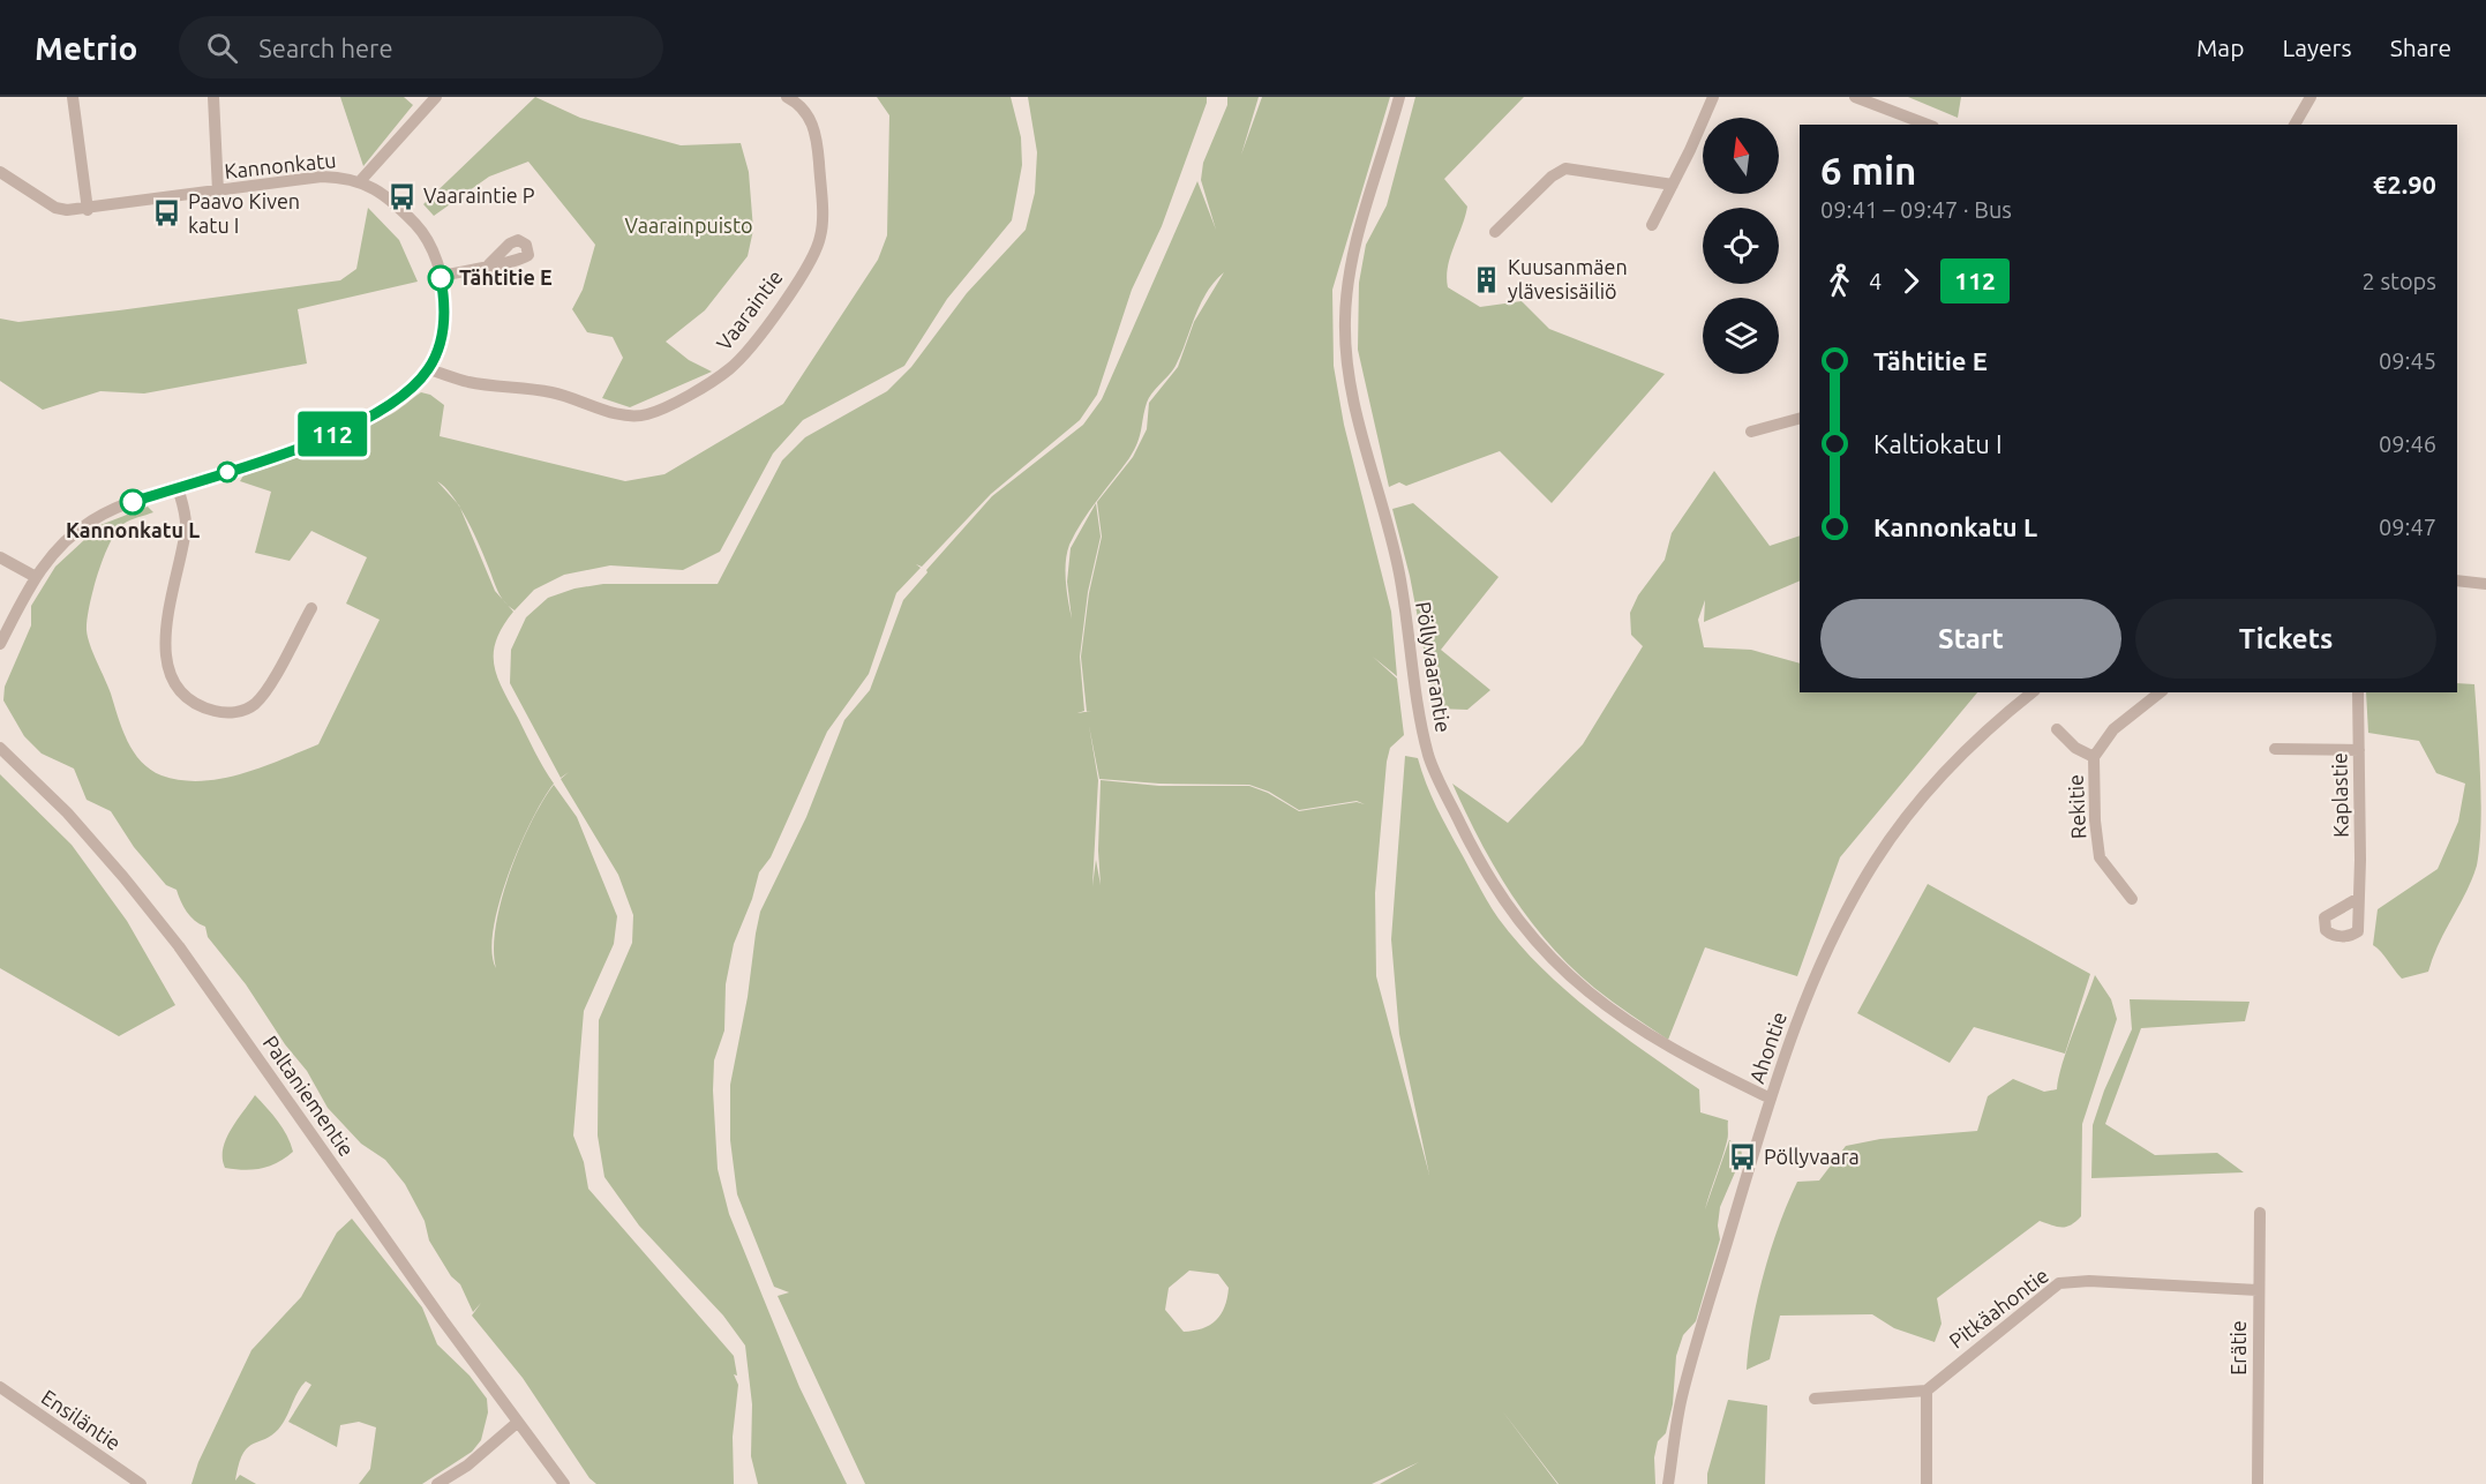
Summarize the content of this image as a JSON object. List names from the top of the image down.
{
  "streets": {
    "street": [
      "Kannonkatu",
      "Vaaraintie",
      "Pöllyvaarantie",
      "Kaplastie",
      "Rekitie",
      "Ahontie",
      "Paltaniementie",
      "Pitkäahontie",
      "Erätie",
      "Ensiläntie"
    ]
  },
  "crossings": [
    ["Kannonkatu", "Vaaraintie"],
    ["Pöllyvaarantie", "Ahontie"],
    ["Pitkäahontie", "Erätie"]
  ],
  "parks": ["Vaarainpuisto"],
  "places": {
    "bus stop": ["Vaaraintie P", "Paavo Kiven katu I", "Pöllyvaara"],
    "other": ["Tähtitie E", "Kannonkatu L"],
    "building": ["Kuusanmäen ylävesisäiliö"]
  },
  "lines": ["bus line 112"],
  "north": "top",
  "page": {
    "header": "Metrio",
    "search": "Search here",
    "nav": ["Map", "Layers", "Share"],
    "on_map": "112",
    "heading": ["6 min", "09:41 – 09:47 · Bus", "€2.90"],
    "legs": ["4", "112", "2 stops"],
    "list": [
      {
        "name": "Tähtitie E",
        "value": "09:45"
      },
      {
        "name": "Kaltiokatu I",
        "value": "09:46"
      },
      {
        "name": "Kannonkatu L",
        "value": "09:47"
      }
    ],
    "buttons": ["Start", "Tickets"]
  }
}
